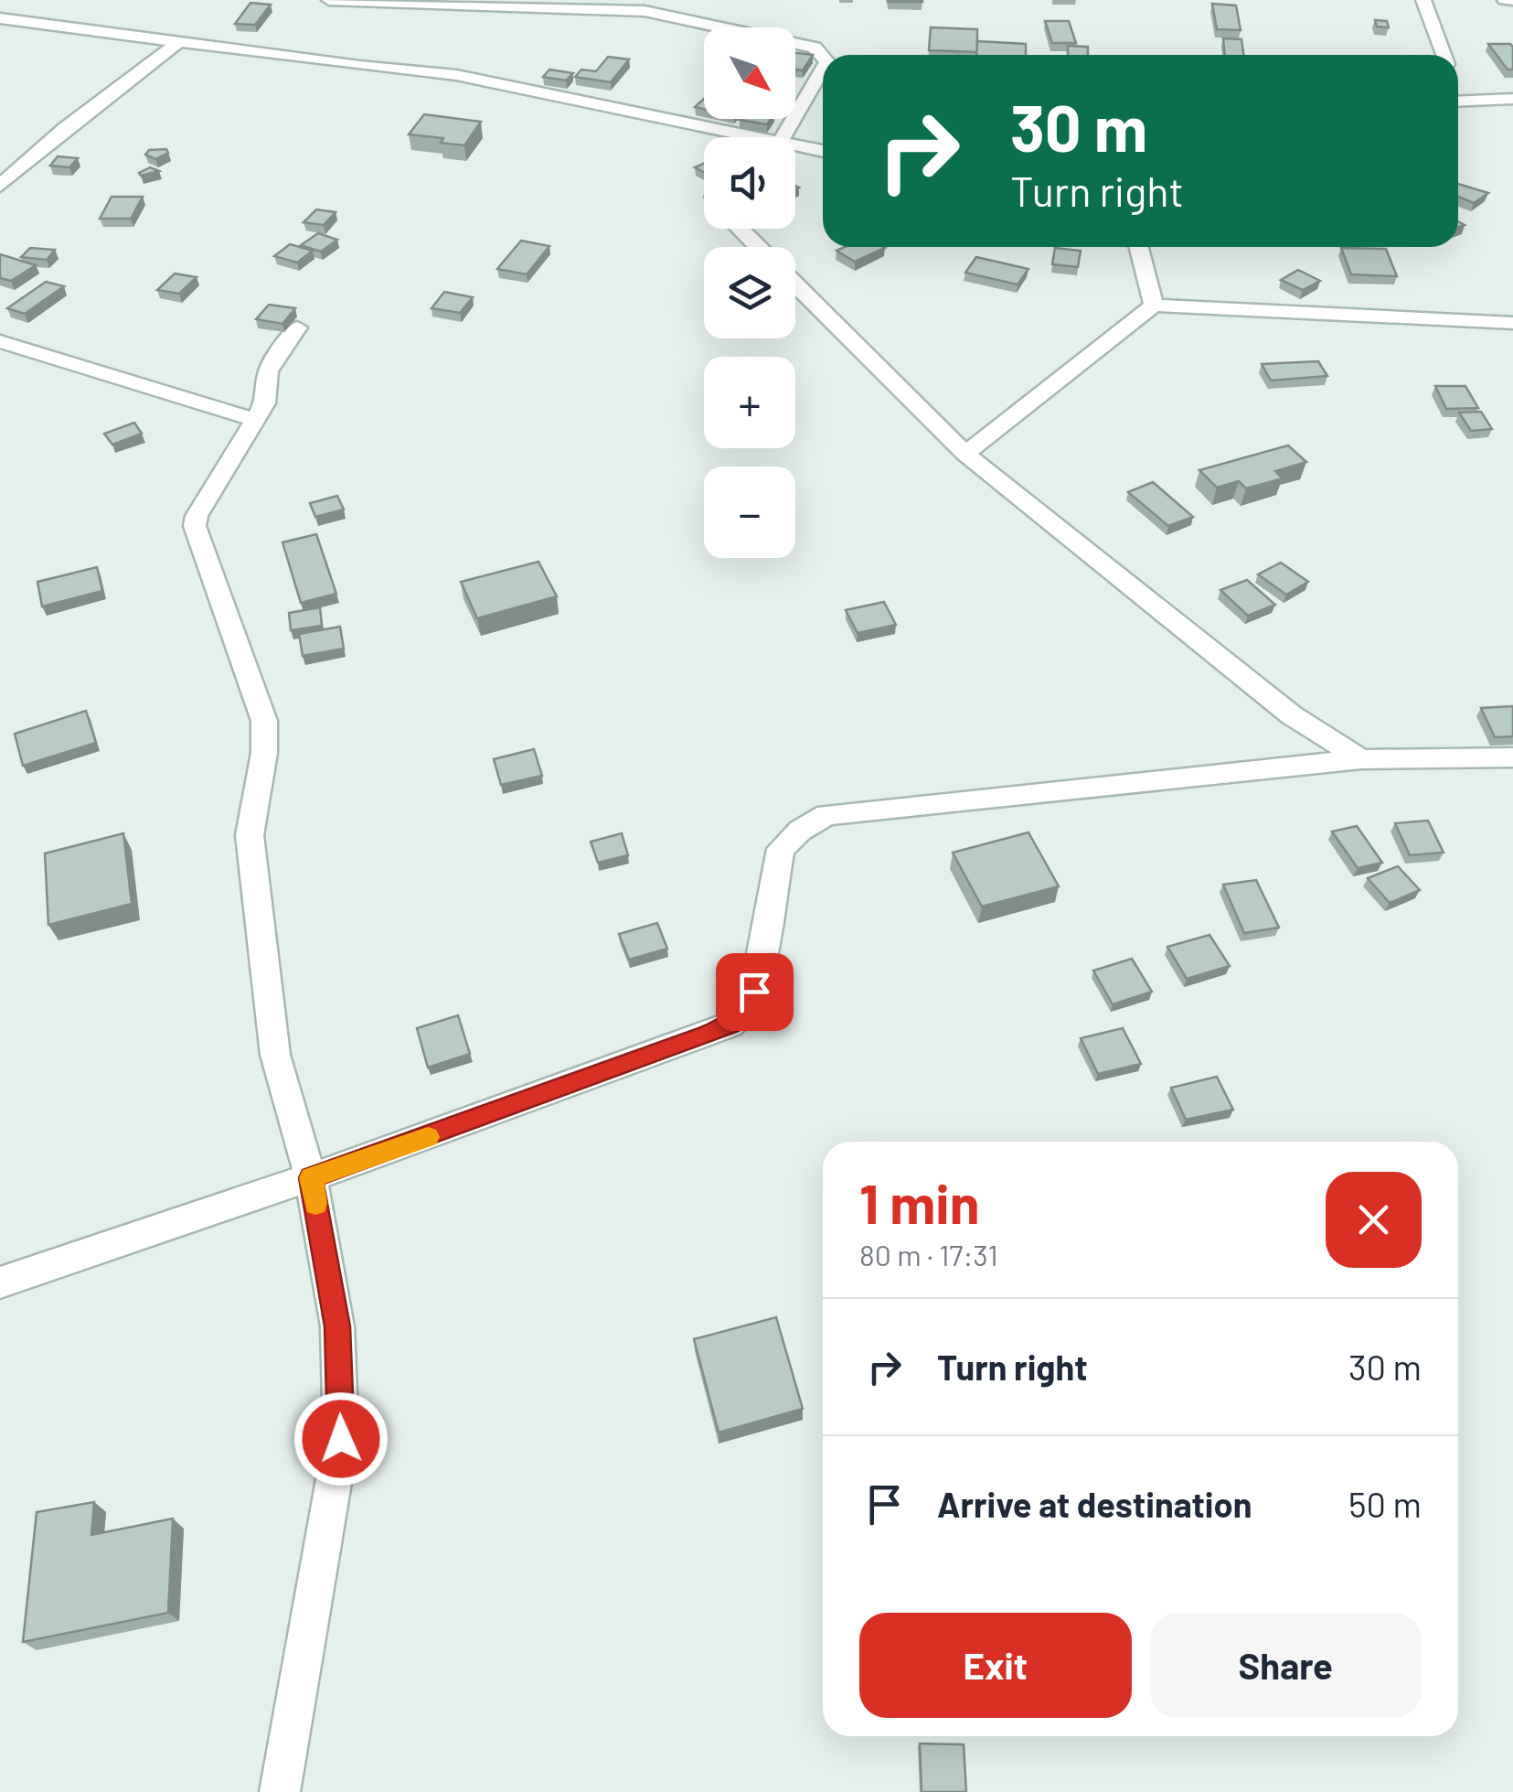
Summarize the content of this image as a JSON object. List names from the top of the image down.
{
  "north": "bottom right",
  "page": {
    "map_buttons": ["+", "−"],
    "turn": ["30 m", "Turn right"],
    "heading": ["1 min", "80 m · 17:31"],
    "list": [
      {
        "name": "Turn right",
        "value": "30 m"
      },
      {
        "name": "Arrive at destination",
        "value": "50 m"
      }
    ],
    "buttons": ["Exit", "Share"]
  }
}
